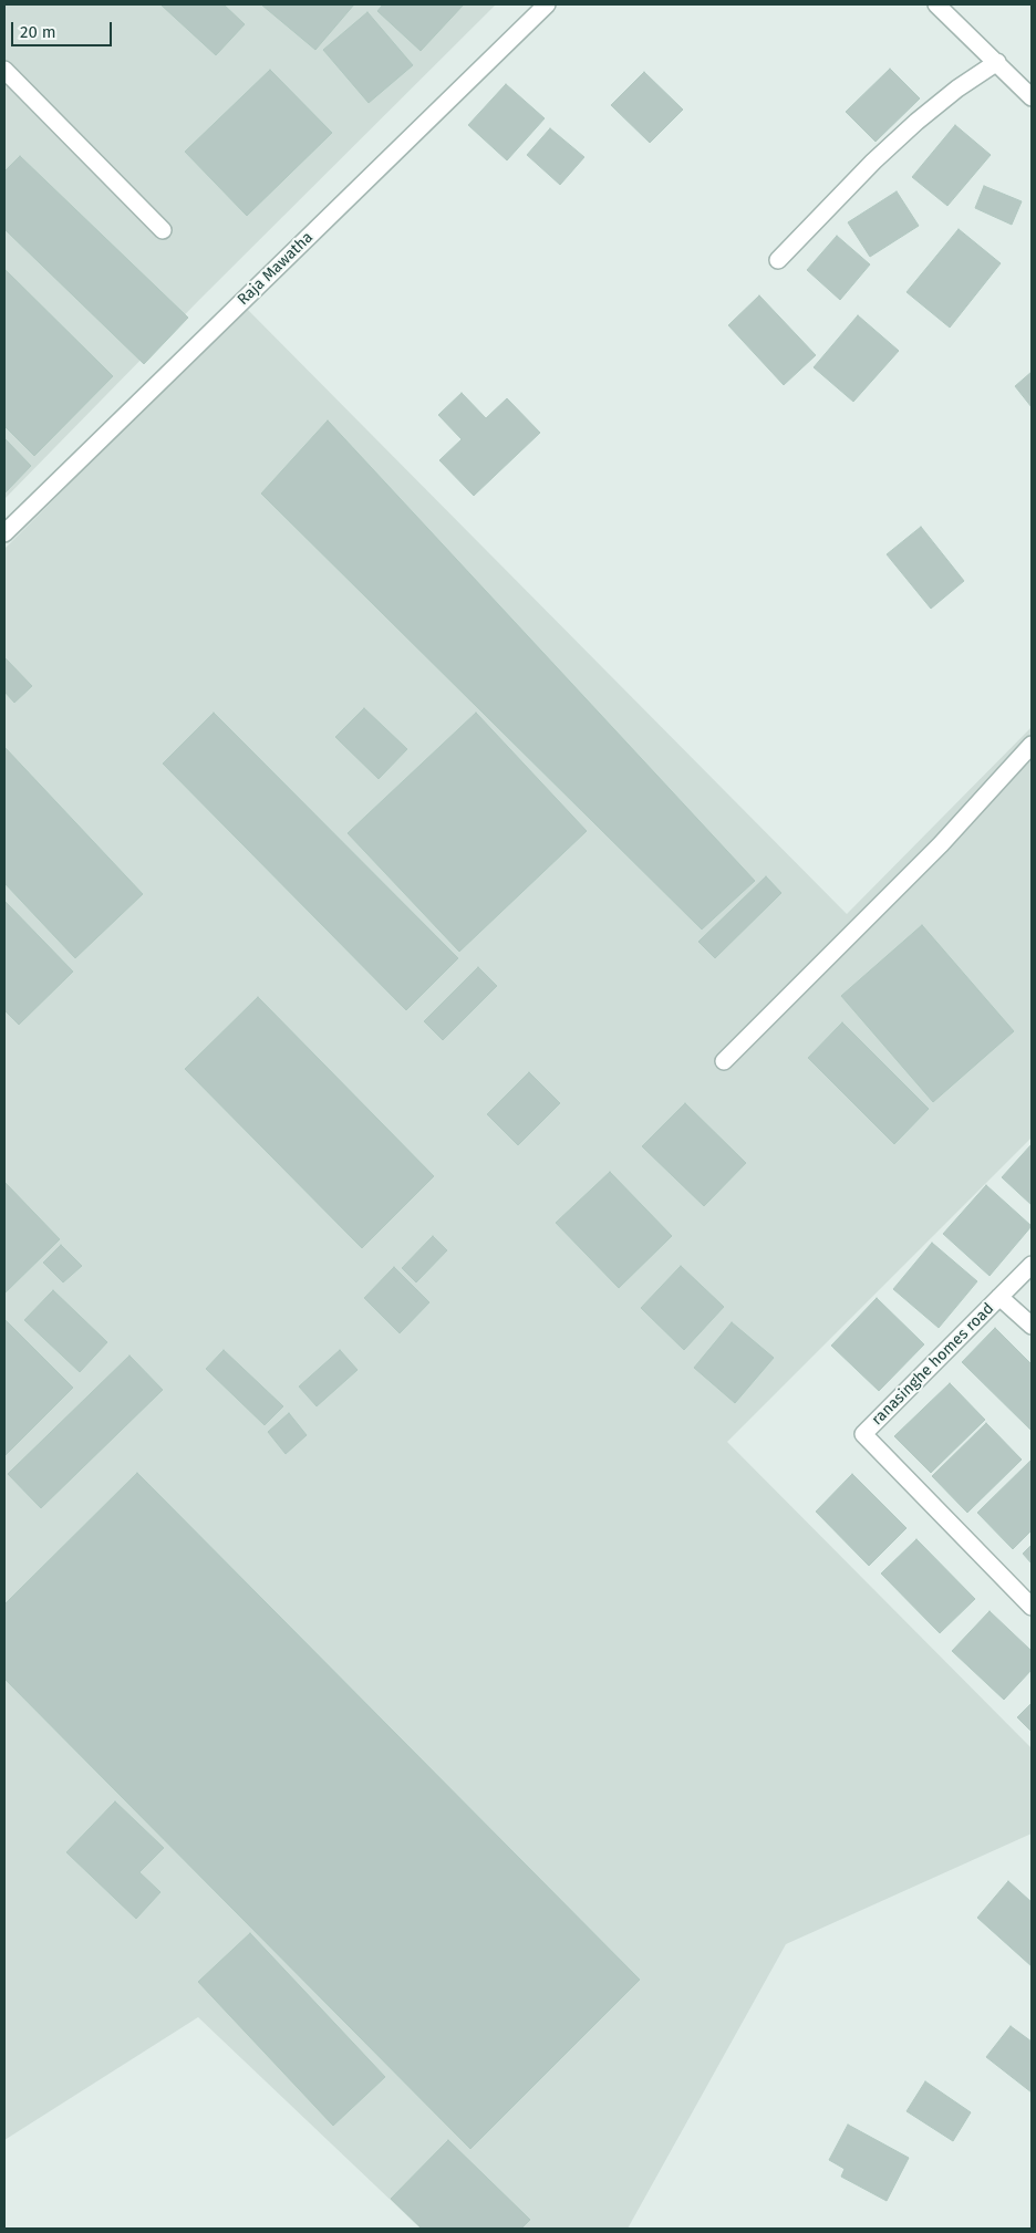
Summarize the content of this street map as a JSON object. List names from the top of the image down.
{
  "streets": {
    "street": ["Raja Mawatha", "ranasinghe homes road"]
  },
  "scale_bar": "20 m"
}
